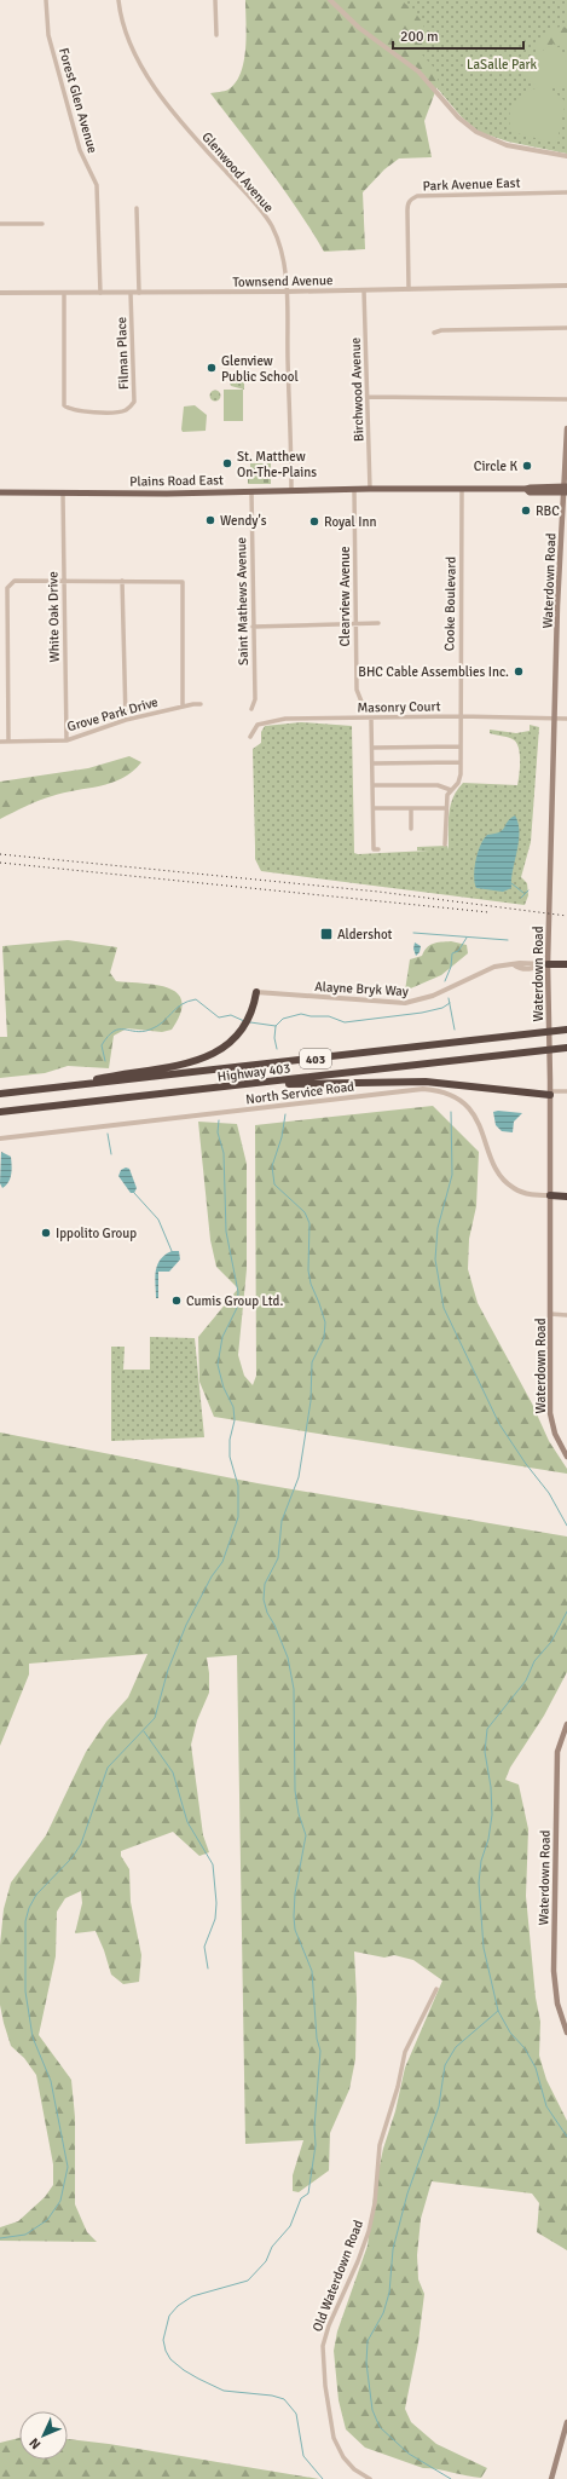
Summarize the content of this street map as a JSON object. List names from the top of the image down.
{
  "streets": {
    "highway": ["403", "Highway 403"],
    "main road": ["Plains Road East", "Waterdown Road"],
    "street": [
      "Forest Glen Avenue",
      "Glenwood Avenue",
      "Park Avenue East",
      "Townsend Avenue",
      "Filman Place",
      "Birchwood Avenue",
      "Clearview Avenue",
      "Saint Mathews Avenue",
      "Cooke Boulevard",
      "White Oak Drive",
      "Masonry Court",
      "Grove Park Drive",
      "Alayne Bryk Way",
      "North Service Road",
      "Old Waterdown Road"
    ]
  },
  "crossings": [
    ["Forest Glen Avenue", "Townsend Avenue"],
    ["Glenwood Avenue", "Townsend Avenue"],
    ["Glenwood Avenue", "Plains Road East"],
    ["Park Avenue East", "Townsend Avenue"],
    ["Townsend Avenue", "Filman Place"],
    ["Townsend Avenue", "Birchwood Avenue"],
    ["Birchwood Avenue", "Plains Road East"],
    ["Plains Road East", "Waterdown Road"],
    ["Plains Road East", "Clearview Avenue"],
    ["Plains Road East", "Saint Mathews Avenue"],
    ["Plains Road East", "Cooke Boulevard"],
    ["Plains Road East", "White Oak Drive"],
    ["Waterdown Road", "Masonry Court"],
    ["Waterdown Road", "Alayne Bryk Way"],
    ["Waterdown Road", "North Service Road"],
    ["Cooke Boulevard", "Masonry Court"],
    ["White Oak Drive", "Grove Park Drive"]
  ],
  "parks": ["LaSalle Park"],
  "places": {
    "other": [
      "Glenview Public School",
      "St. Matthew On-The-Plains",
      "Circle K",
      "RBC",
      "Wendy's",
      "Royal Inn",
      "BHC Cable Assemblies Inc.",
      "Ippolito Group",
      "Cumis Group Ltd."
    ],
    "transit": ["Aldershot"]
  },
  "scale_bar": "200 m",
  "north": "bottom left"
}
